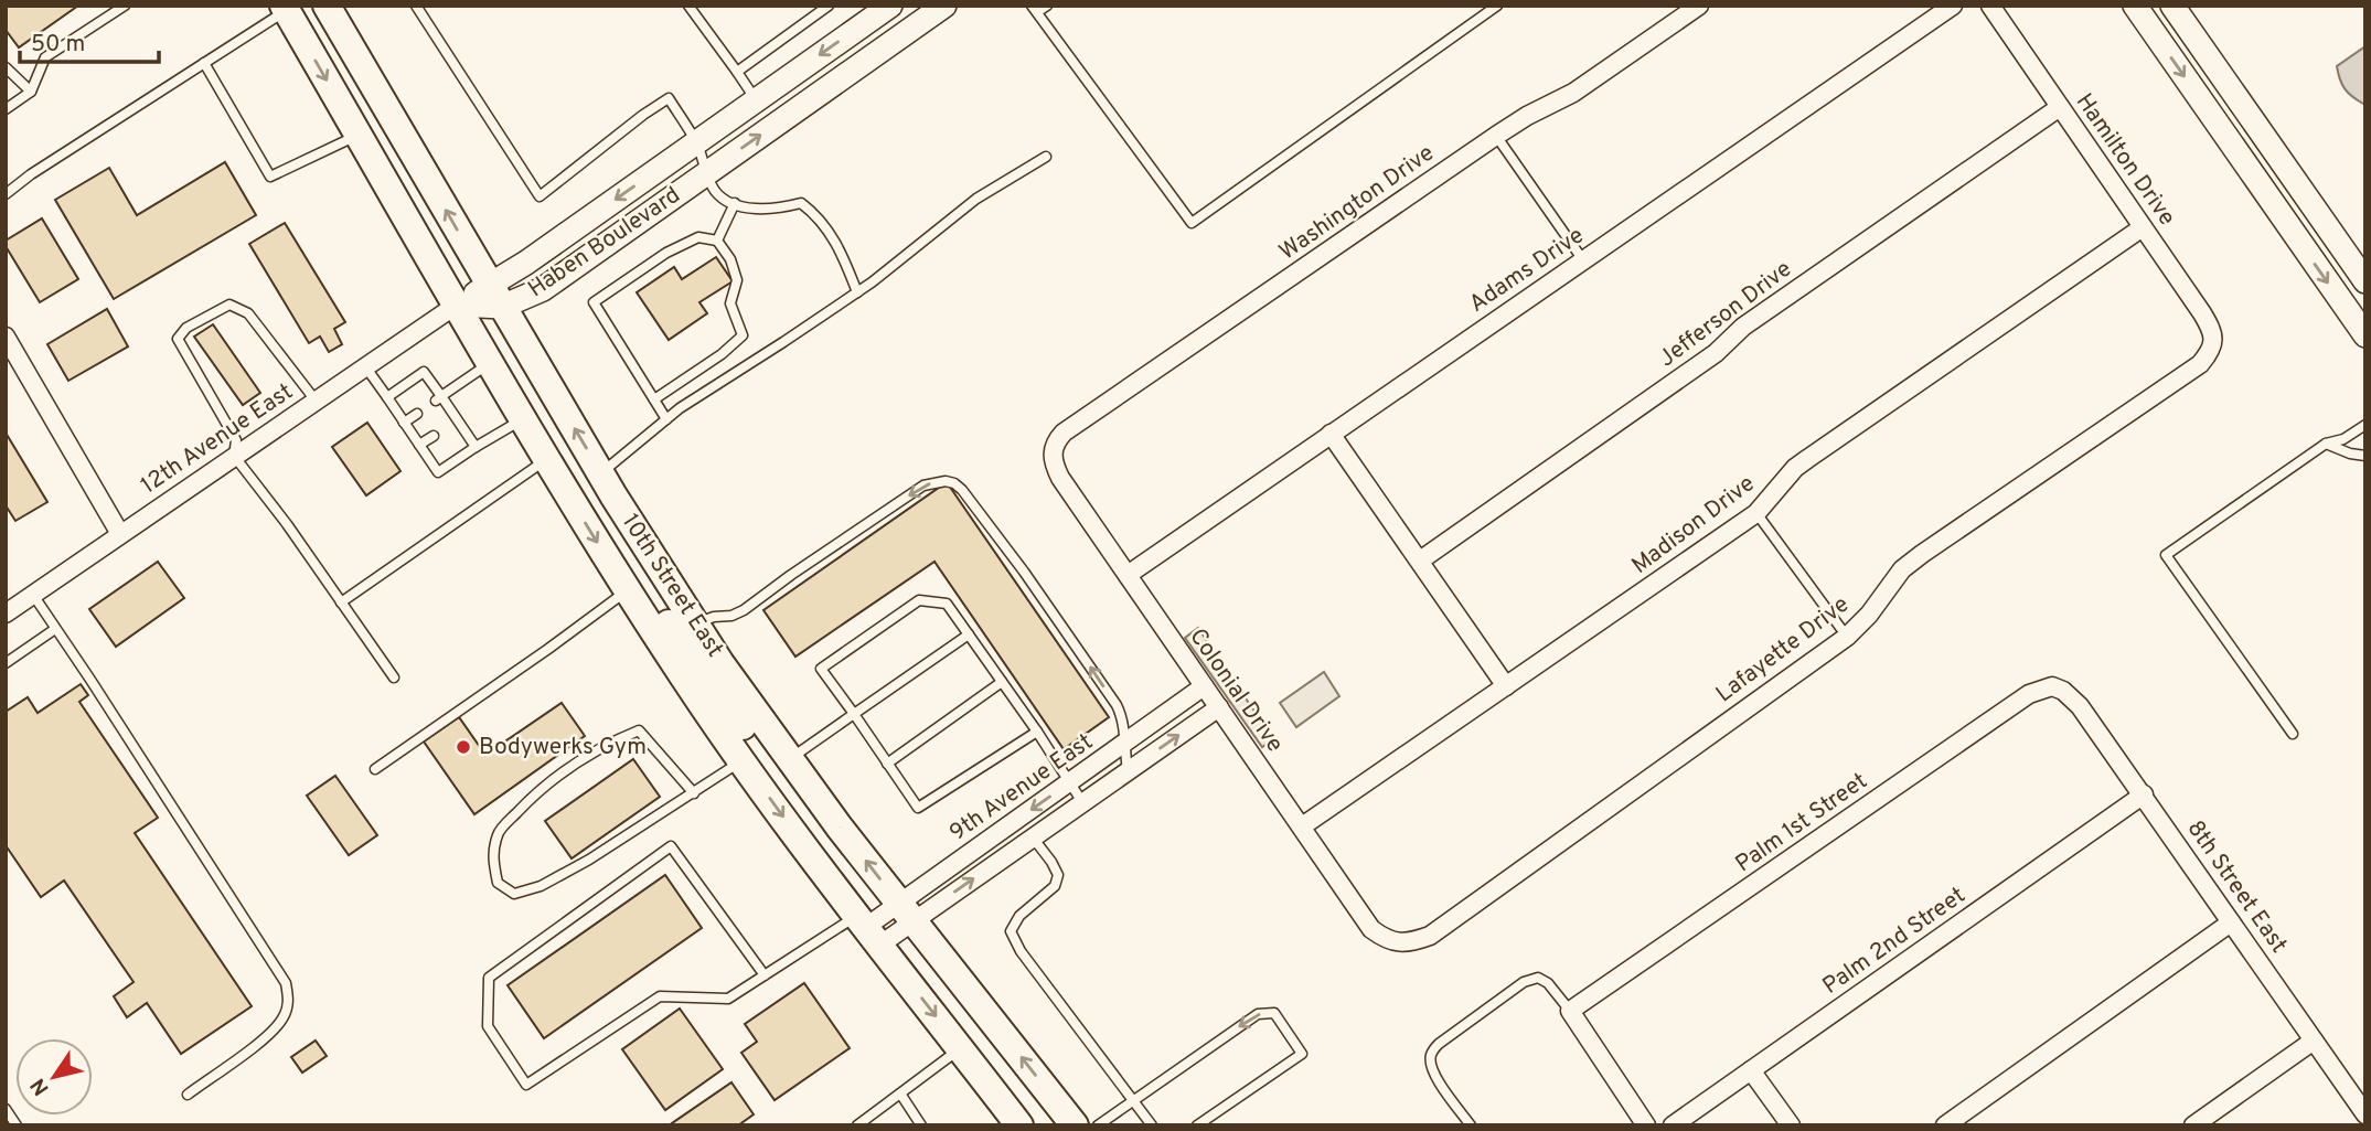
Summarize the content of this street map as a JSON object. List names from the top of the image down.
{
  "streets": {
    "main road": ["10th Street East"],
    "street": [
      "Hamilton Drive",
      "Washington Drive",
      "Haben Boulevard",
      "Adams Drive",
      "Jefferson Drive",
      "12th Avenue East",
      "Madison Drive",
      "Lafayette Drive",
      "Colonial Drive",
      "9th Avenue East",
      "Palm 1st Street",
      "8th Street East",
      "Palm 2nd Street"
    ]
  },
  "crossings": [
    ["Hamilton Drive", "Jefferson Drive"],
    ["Hamilton Drive", "Madison Drive"],
    ["Hamilton Drive", "Lafayette Drive"],
    ["Washington Drive", "Colonial Drive"],
    ["Haben Boulevard", "12th Avenue East"],
    ["Haben Boulevard", "10th Street East"],
    ["Adams Drive", "Colonial Drive"],
    ["12th Avenue East", "10th Street East"],
    ["Madison Drive", "Colonial Drive"],
    ["10th Street East", "9th Avenue East"],
    ["Lafayette Drive", "Colonial Drive"],
    ["Colonial Drive", "9th Avenue East"],
    ["Palm 1st Street", "8th Street East"],
    ["8th Street East", "Palm 2nd Street"]
  ],
  "places": ["Bodywerks Gym"],
  "scale_bar": "50 m",
  "north": "bottom left"
}
